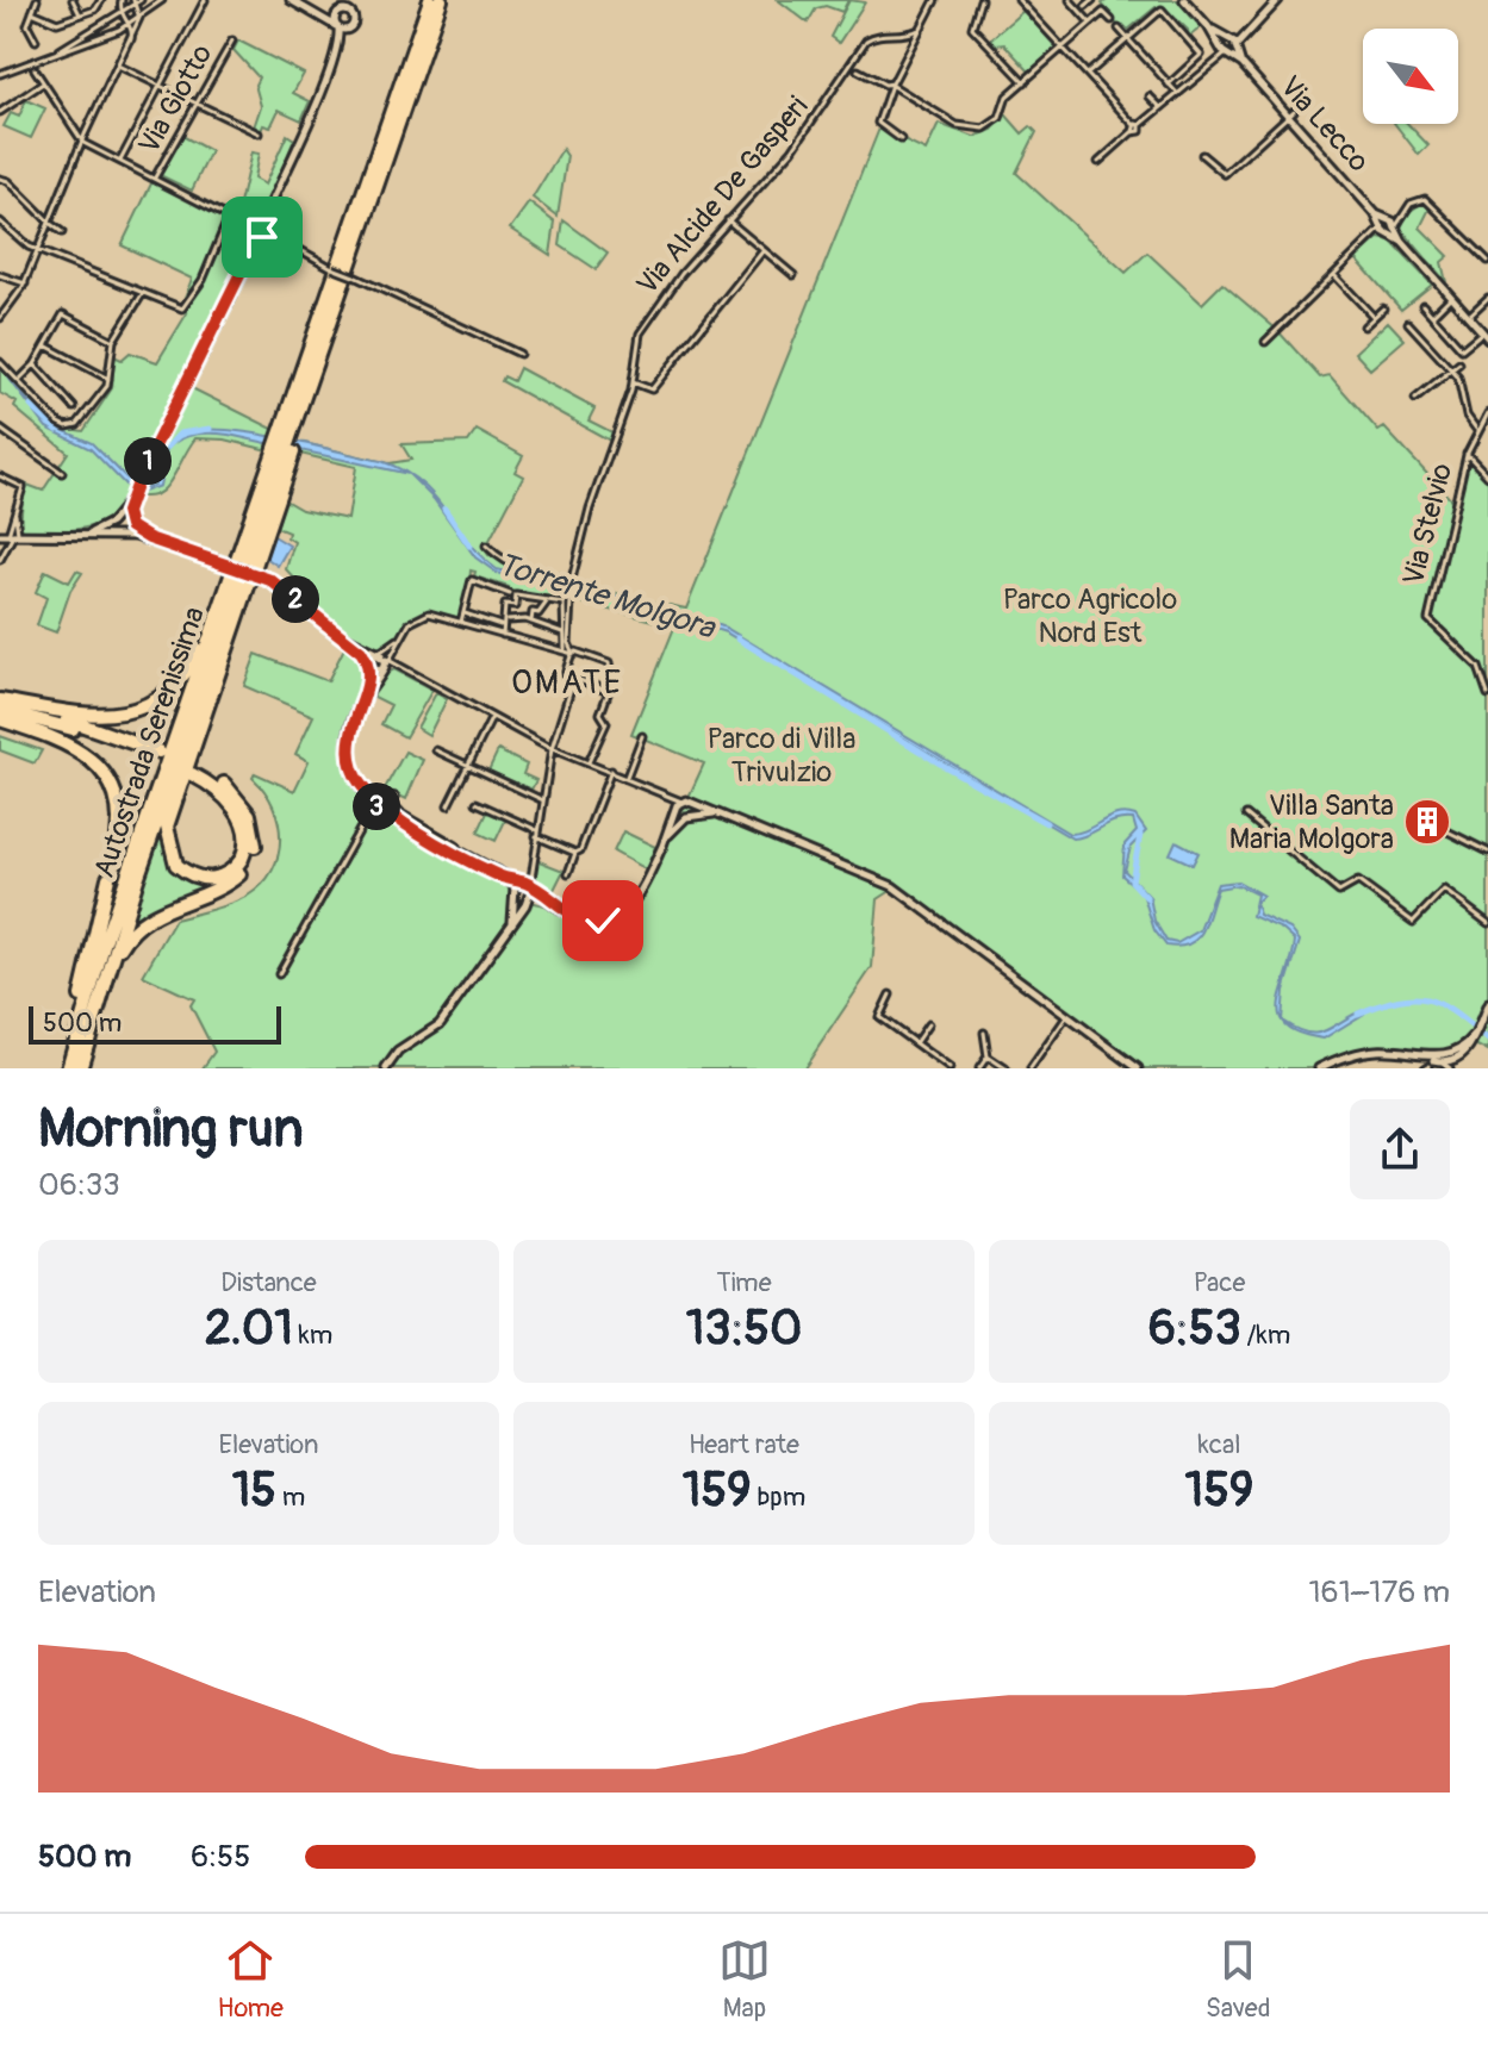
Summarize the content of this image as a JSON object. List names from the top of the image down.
{
  "streets": {
    "highway": ["Autostrada Serenissima"],
    "street": [
      "Via Giotto",
      "Via Lecco",
      "Via Alcide De Gasperi",
      "Via Stelvio"
    ]
  },
  "districts": ["OMATE"],
  "water": ["Torrente Molgora"],
  "parks": ["Parco Agricolo Nord Est", "Parco di Villa Trivulzio"],
  "places": {
    "building": ["Villa Santa Maria Molgora"]
  },
  "scale_bar": "500 m",
  "north": "bottom right",
  "page": {
    "pins": ["1", "2", "3"],
    "scale": "500 m",
    "heading": ["Morning run", "06:33"],
    "stats": [
      ["Distance", "2.01 km"],
      ["Time", "13:50"],
      ["Pace", "6:53 /km"],
      ["Elevation", "15 m"],
      ["Heart rate", "159 bpm"],
      ["kcal", "159"]
    ],
    "chart": ["Elevation", "161–176 m"],
    "list": [
      {
        "name": "500 m",
        "note": "6:55"
      }
    ],
    "tabs": ["Home", "Map", "Saved"]
  }
}
